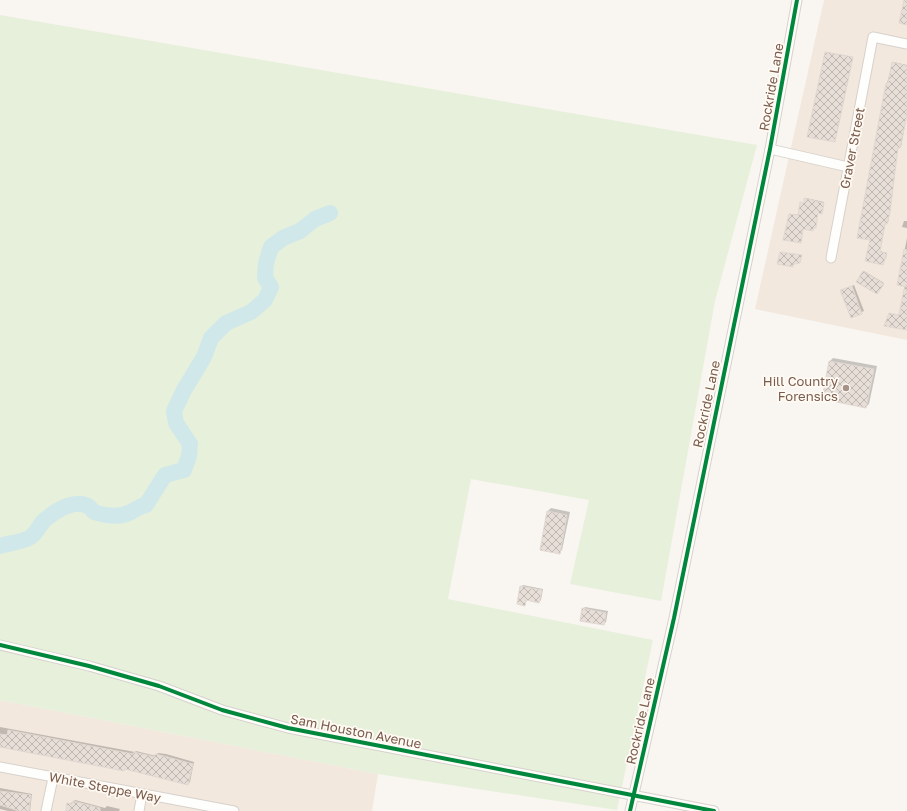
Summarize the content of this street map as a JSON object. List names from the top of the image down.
{
  "streets": {
    "street": [
      "Rockride Lane",
      "Graver Street",
      "Sam Houston Avenue",
      "White Steppe Way"
    ]
  },
  "crossings": [
    ["Rockride Lane", "Sam Houston Avenue"]
  ],
  "places": ["Hill Country Forensics"]
}
